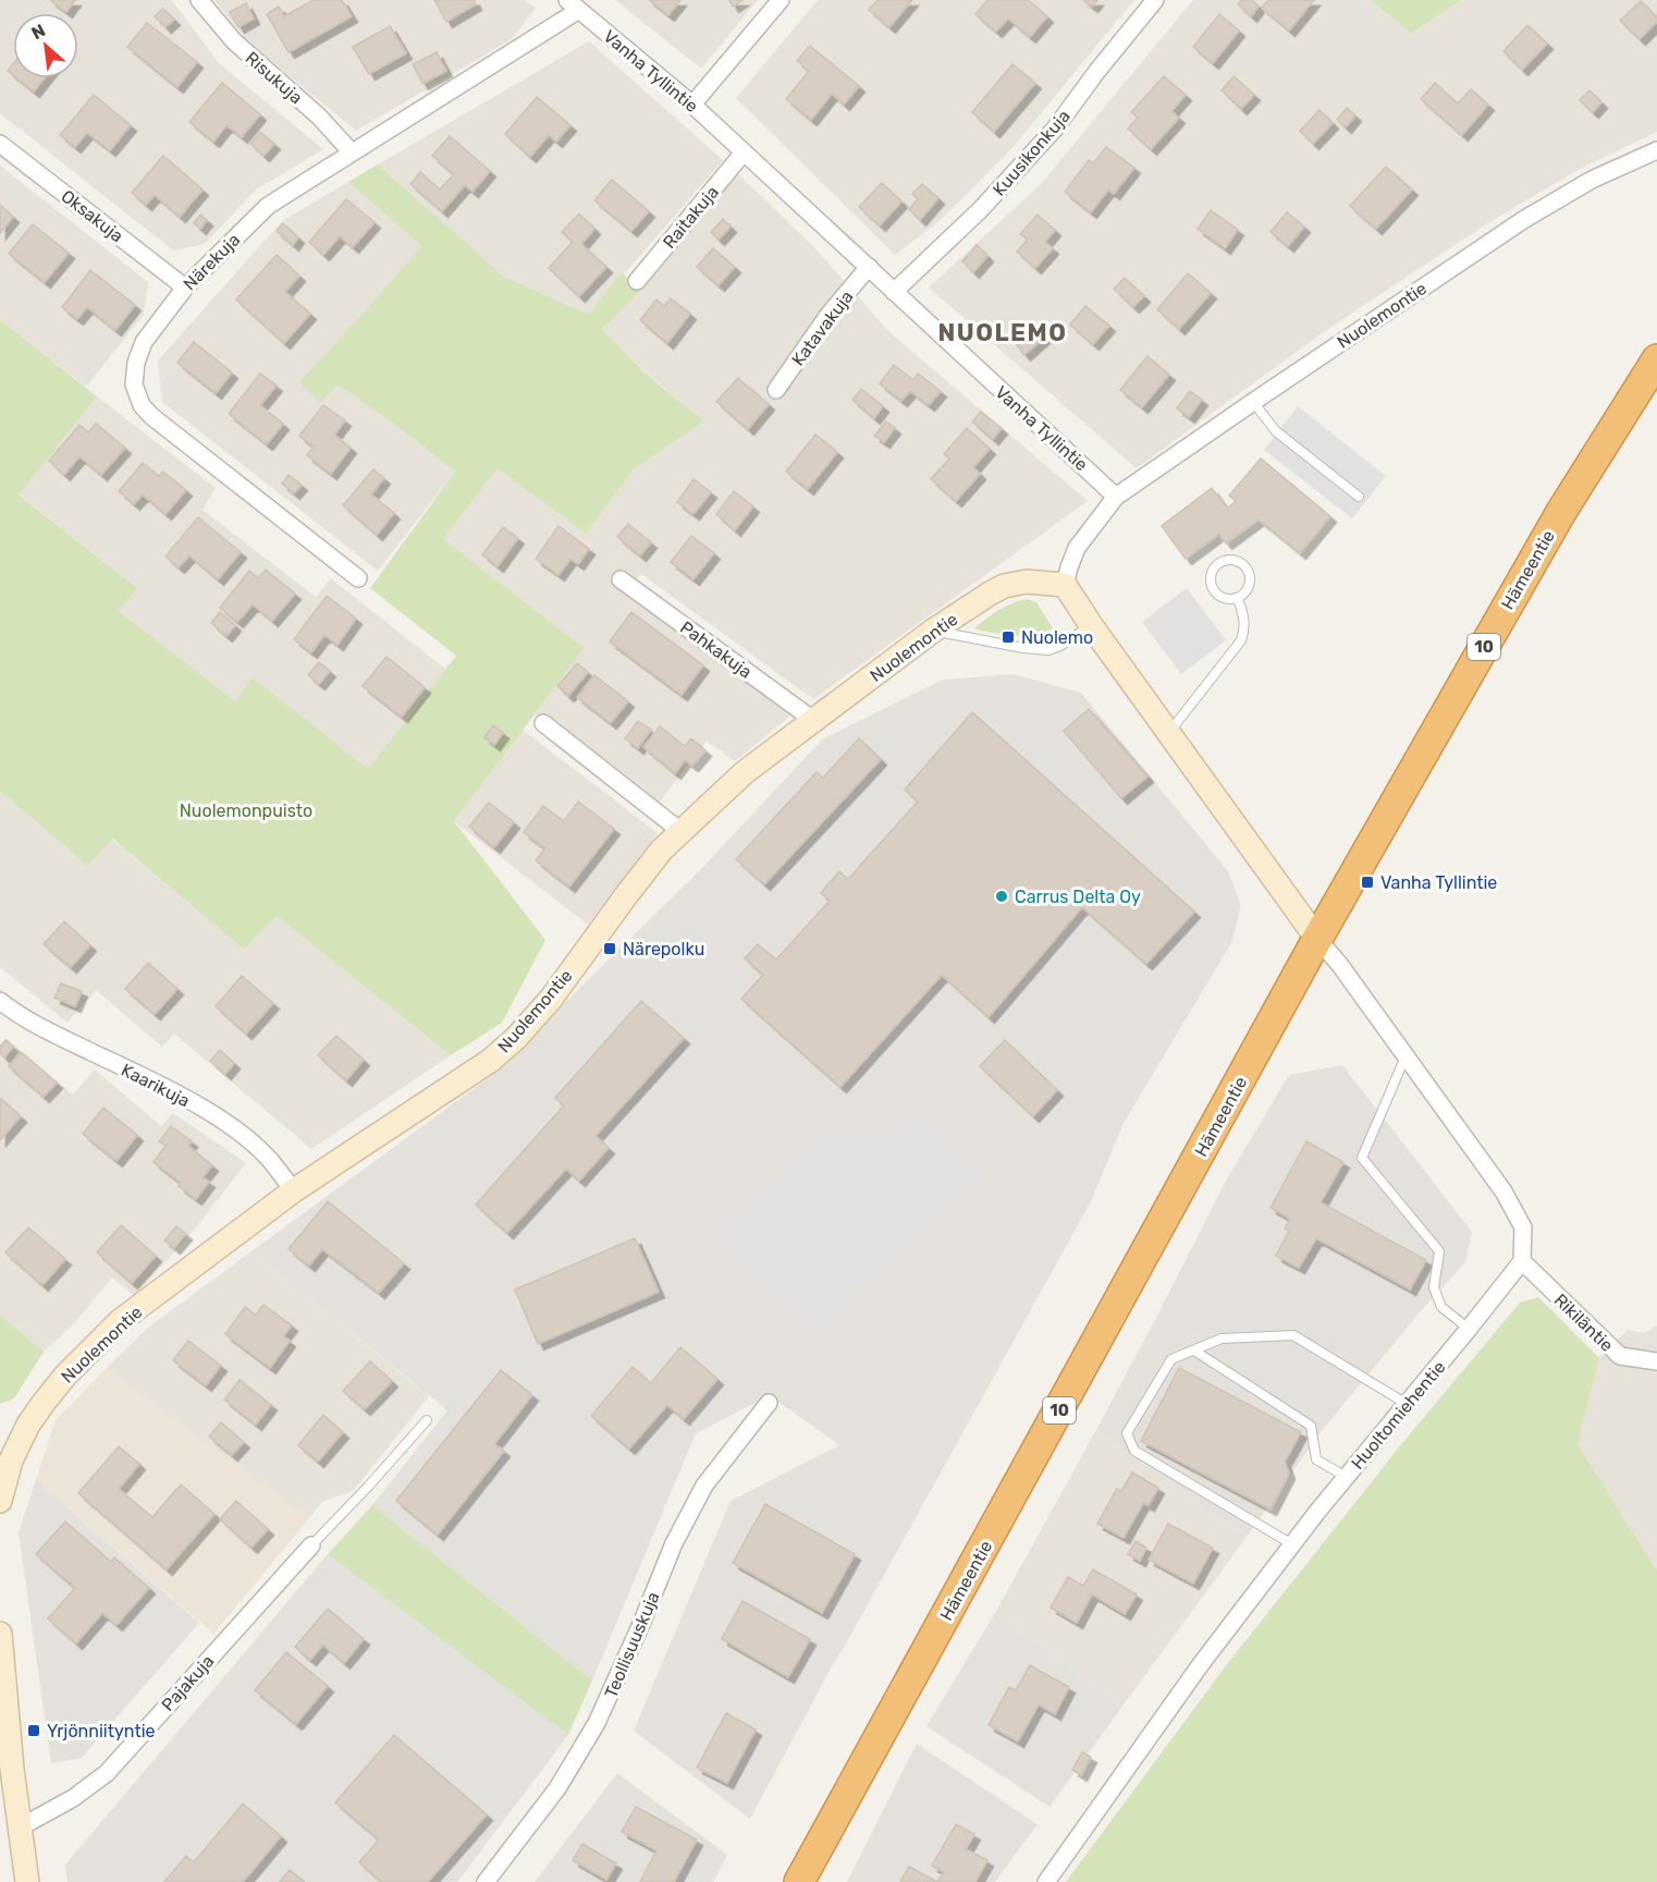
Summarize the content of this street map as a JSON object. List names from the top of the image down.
{
  "streets": {
    "highway": ["Hämeentie", "10"],
    "street": [
      "Vanha Tyllintie",
      "Risukuja",
      "Kuusikonkuja",
      "Oksakuja",
      "Raitakuja",
      "Närekuja",
      "Nuolemontie",
      "Katavakuja",
      "Pahkakuja",
      "Kaarikuja",
      "Rikiläntie",
      "Huoltomiehentie",
      "Teollisuuskuja",
      "Pajakuja"
    ]
  },
  "crossings": [
    ["Vanha Tyllintie", "Kuusikonkuja"],
    ["Vanha Tyllintie", "Raitakuja"],
    ["Vanha Tyllintie", "Närekuja"],
    ["Vanha Tyllintie", "Nuolemontie"],
    ["Vanha Tyllintie", "Katavakuja"],
    ["Risukuja", "Närekuja"],
    ["Oksakuja", "Närekuja"],
    ["Nuolemontie", "Pahkakuja"],
    ["Nuolemontie", "Kaarikuja"],
    ["Rikiläntie", "Huoltomiehentie"]
  ],
  "districts": ["NUOLEMO"],
  "parks": ["Nuolemonpuisto"],
  "places": {
    "transit": [
      "Nuolemo",
      "Vanha Tyllintie",
      "Närepolku",
      "Yrjönniityntie"
    ],
    "other": ["Carrus Delta Oy"]
  },
  "north": "top left"
}
